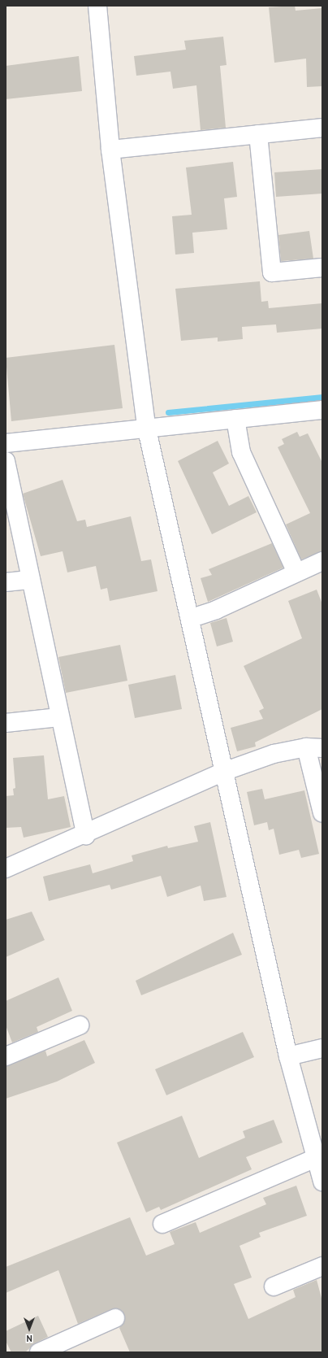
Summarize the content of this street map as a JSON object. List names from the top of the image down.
{
  "north": "bottom"
}
